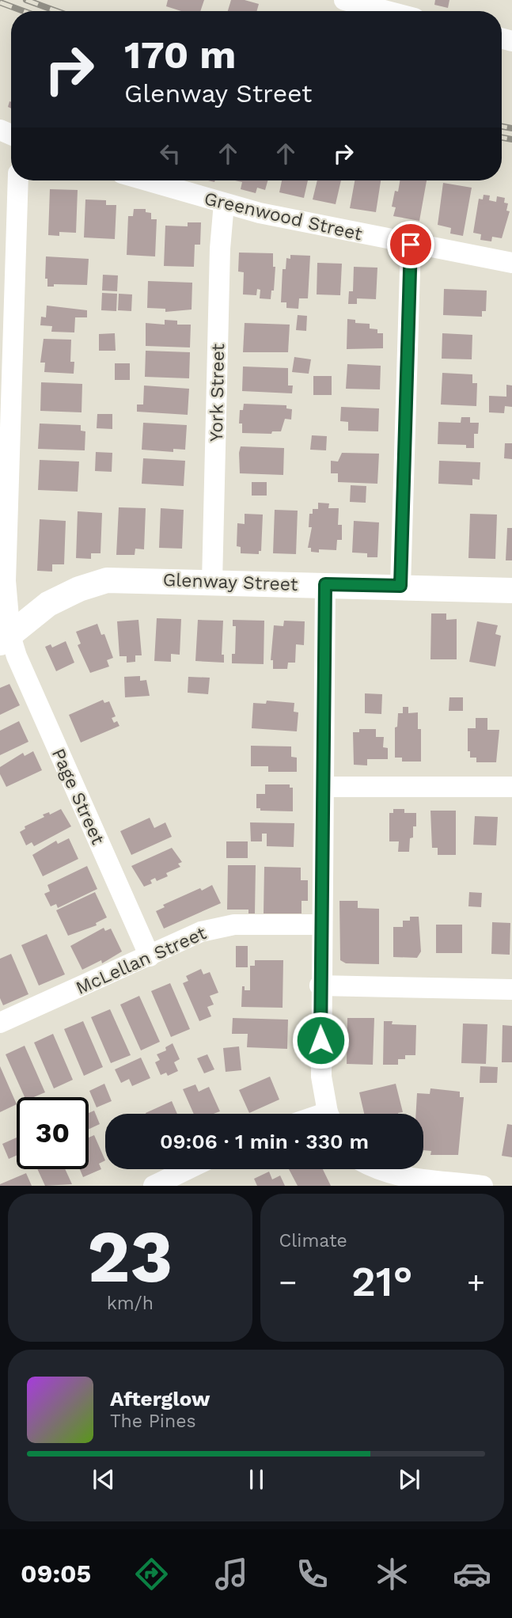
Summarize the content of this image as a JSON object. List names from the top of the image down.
{
  "streets": {
    "street": [
      "Greenwood Street",
      "York Street",
      "Glenway Street",
      "Page Street",
      "McLellan Street"
    ]
  },
  "crossings": [
    ["Greenwood Street", "York Street"],
    ["York Street", "Glenway Street"],
    ["Glenway Street", "Page Street"],
    ["Page Street", "McLellan Street"]
  ],
  "page": {
    "turn": ["170 m", "Glenway Street"],
    "limit": "30",
    "trip": "09:06 · 1 min · 330 m",
    "tile": [
      ["23", "km/h"],
      "Climate"
    ],
    "heat": ["−", "21°", "+"],
    "song": ["Afterglow", "The Pines"],
    "tabs": "09:05"
  }
}
